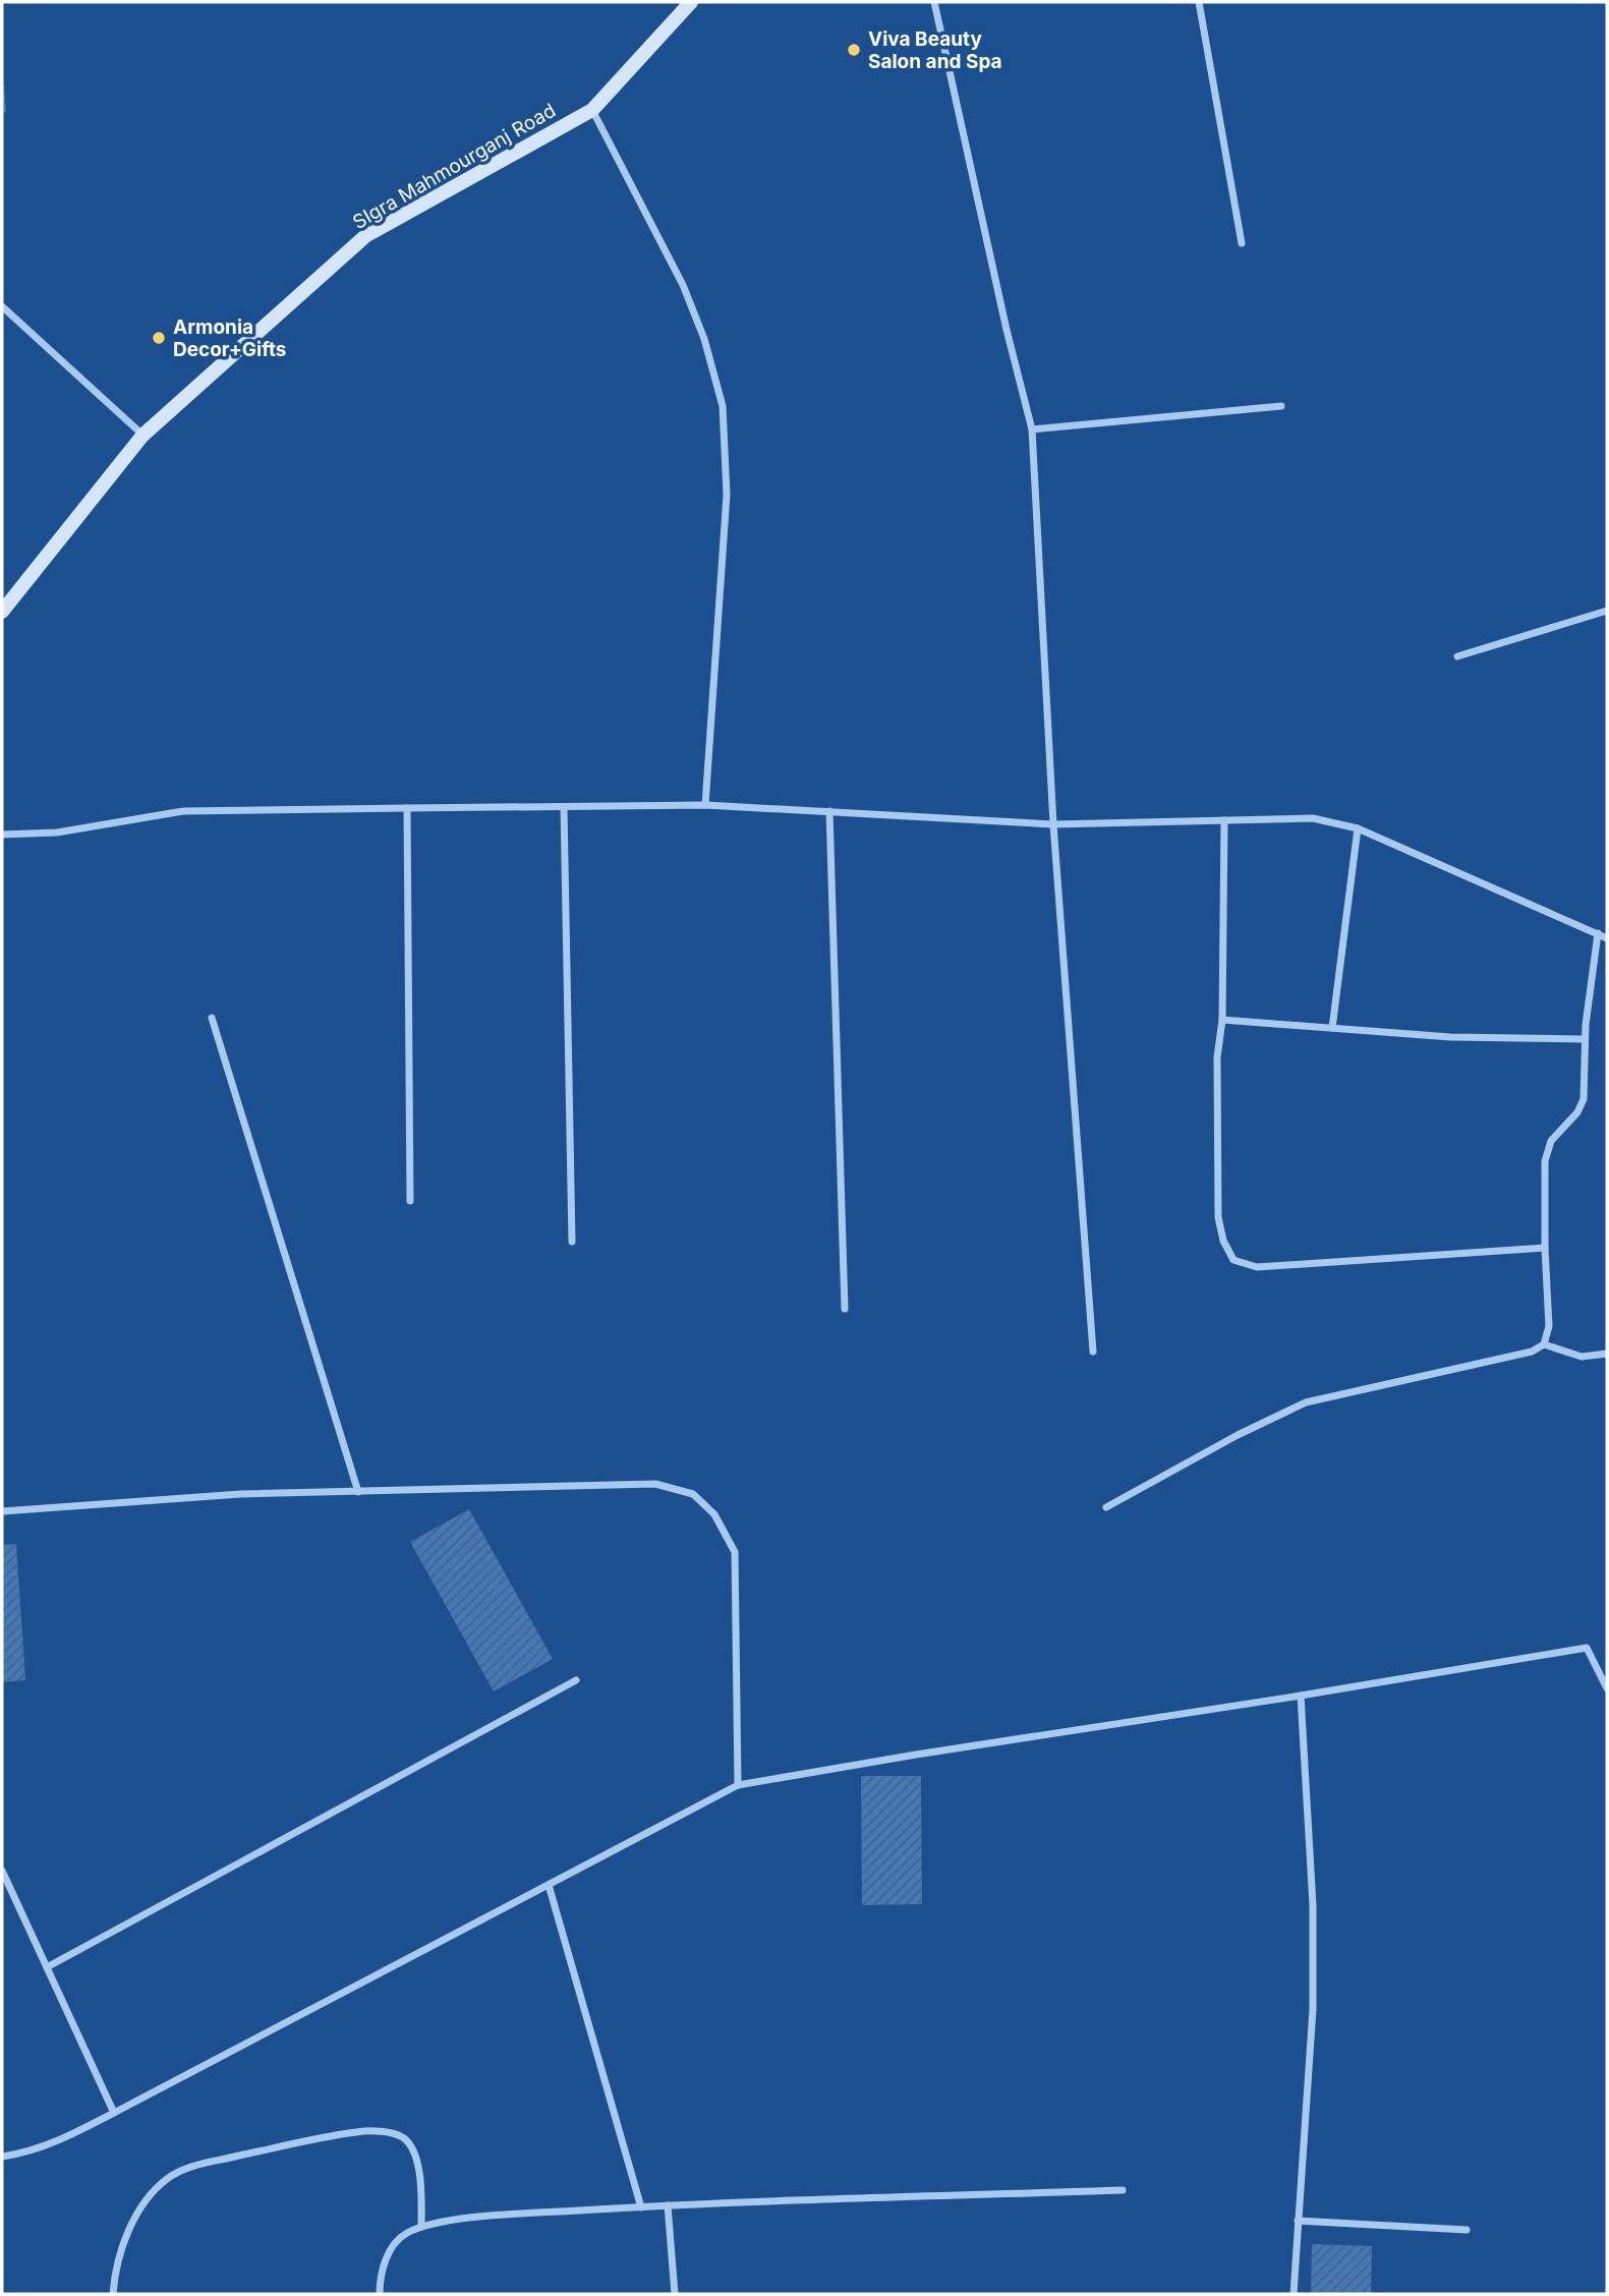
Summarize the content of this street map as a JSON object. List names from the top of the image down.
{
  "streets": {
    "street": ["SIgra Mahmourganj Road"]
  },
  "places": ["Viva Beauty Salon and Spa", "Armonia Decor+Gifts"]
}
